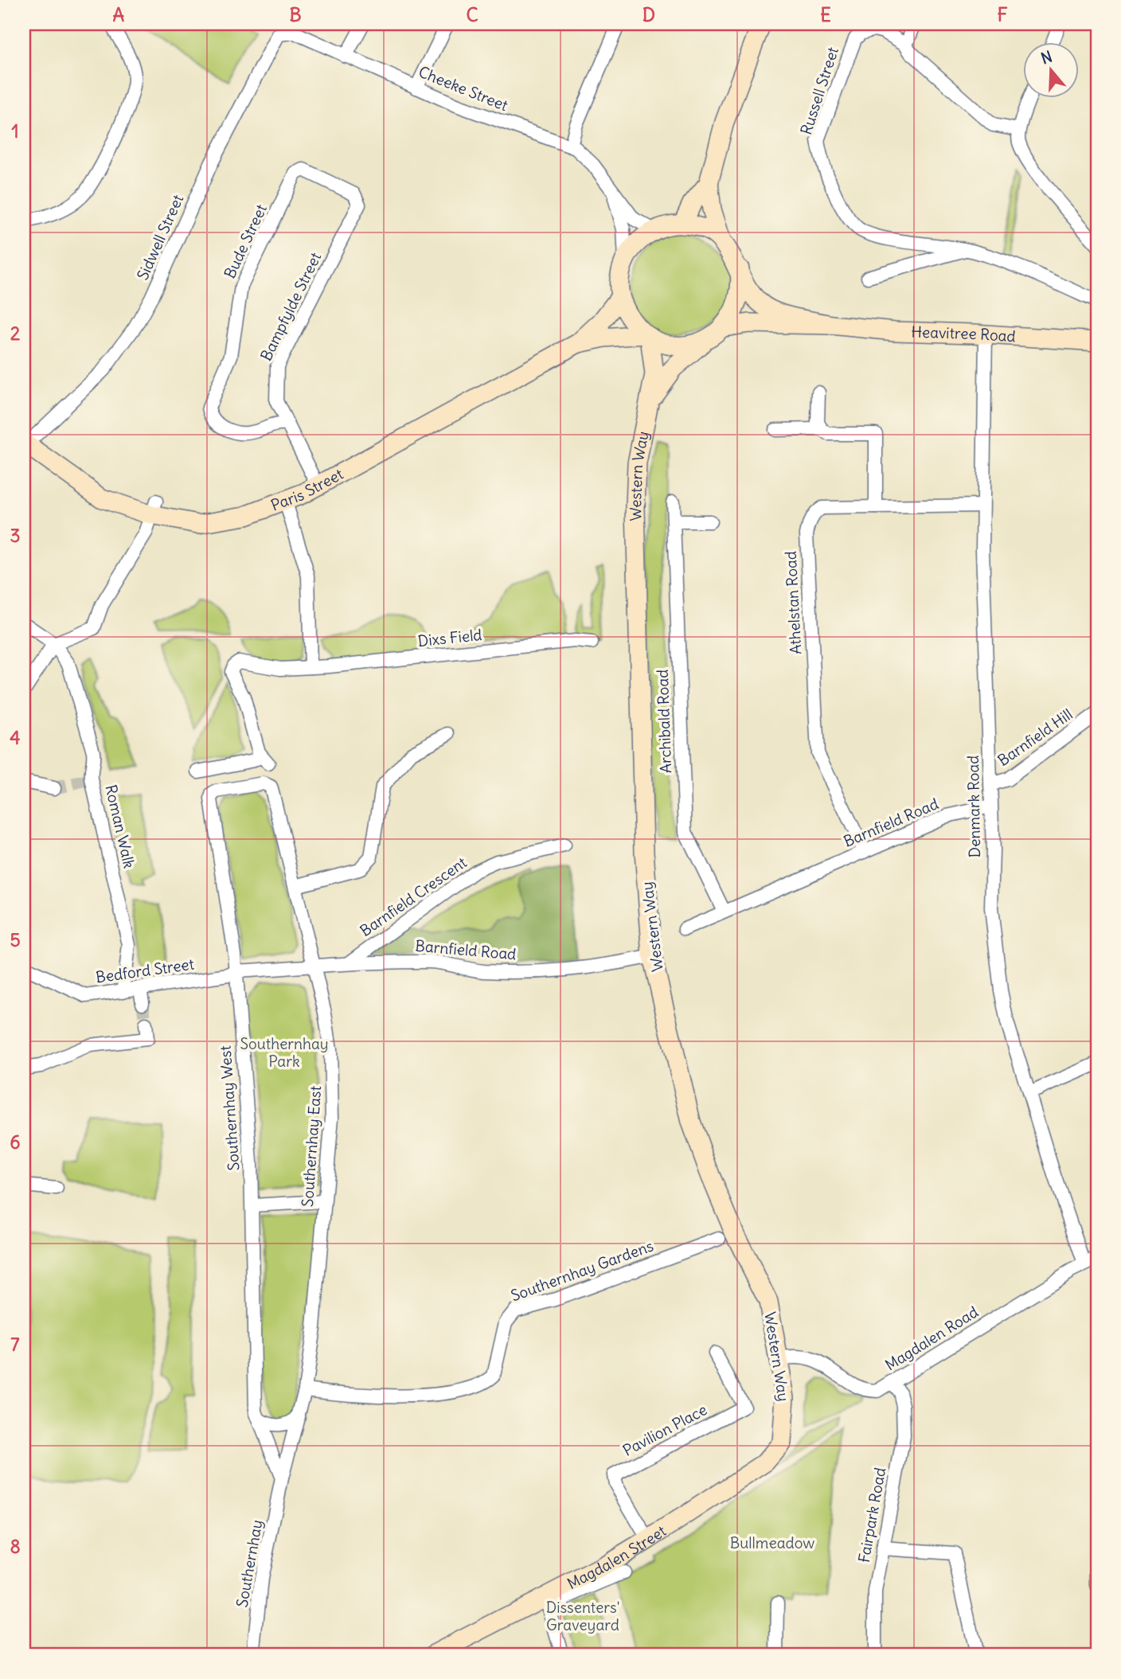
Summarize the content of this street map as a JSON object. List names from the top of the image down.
{
  "streets": {
    "main road": [
      "Heavitree Road",
      "Western Way",
      "Paris Street",
      "Magdalen Street"
    ],
    "street": [
      "Cheeke Street",
      "Russell Street",
      "Sidwell Street",
      "Bude Street",
      "Bampfylde Street",
      "Athelstan Road",
      "Dixs Field",
      "Archibald Road",
      "Barnfield Hill",
      "Denmark Road",
      "Barnfield Road",
      "Roman Walk",
      "Barnfield Crescent",
      "Bedford Street",
      "Southernhay West",
      "Southernhay East",
      "Southernhay Gardens",
      "Magdalen Road",
      "Pavilion Place",
      "Fairpark Road",
      "Southernhay"
    ]
  },
  "crossings": [
    ["Cheeke Street", "Sidwell Street"],
    ["Cheeke Street", "Heavitree Road"],
    ["Cheeke Street", "Western Way"],
    ["Cheeke Street", "Paris Street"],
    ["Sidwell Street", "Paris Street"],
    ["Bude Street", "Bampfylde Street"],
    ["Bampfylde Street", "Paris Street"],
    ["Heavitree Road", "Western Way"],
    ["Heavitree Road", "Paris Street"],
    ["Heavitree Road", "Denmark Road"],
    ["Western Way", "Paris Street"],
    ["Western Way", "Barnfield Road"],
    ["Western Way", "Magdalen Road"],
    ["Western Way", "Magdalen Street"],
    ["Athelstan Road", "Denmark Road"],
    ["Athelstan Road", "Barnfield Road"],
    ["Archibald Road", "Barnfield Road"],
    ["Barnfield Hill", "Denmark Road"],
    ["Denmark Road", "Barnfield Road"],
    ["Denmark Road", "Magdalen Road"],
    ["Barnfield Road", "Barnfield Crescent"],
    ["Barnfield Road", "Bedford Street"],
    ["Barnfield Road", "Southernhay West"],
    ["Barnfield Road", "Southernhay East"],
    ["Roman Walk", "Bedford Street"],
    ["Southernhay West", "Southernhay East"],
    ["Southernhay West", "Southernhay"],
    ["Southernhay East", "Southernhay Gardens"],
    ["Southernhay East", "Southernhay"],
    ["Magdalen Road", "Fairpark Road"],
    ["Pavilion Place", "Magdalen Street"]
  ],
  "parks": ["Southernhay Park", "Bullmeadow", "Dissenters' Graveyard"],
  "north": "top",
  "grid": {
    "columns": [
      "A",
      "B",
      "C",
      "D",
      "E",
      "F"
    ],
    "rows": [
      "1",
      "2",
      "3",
      "4",
      "5",
      "6",
      "7",
      "8"
    ]
  }
}
